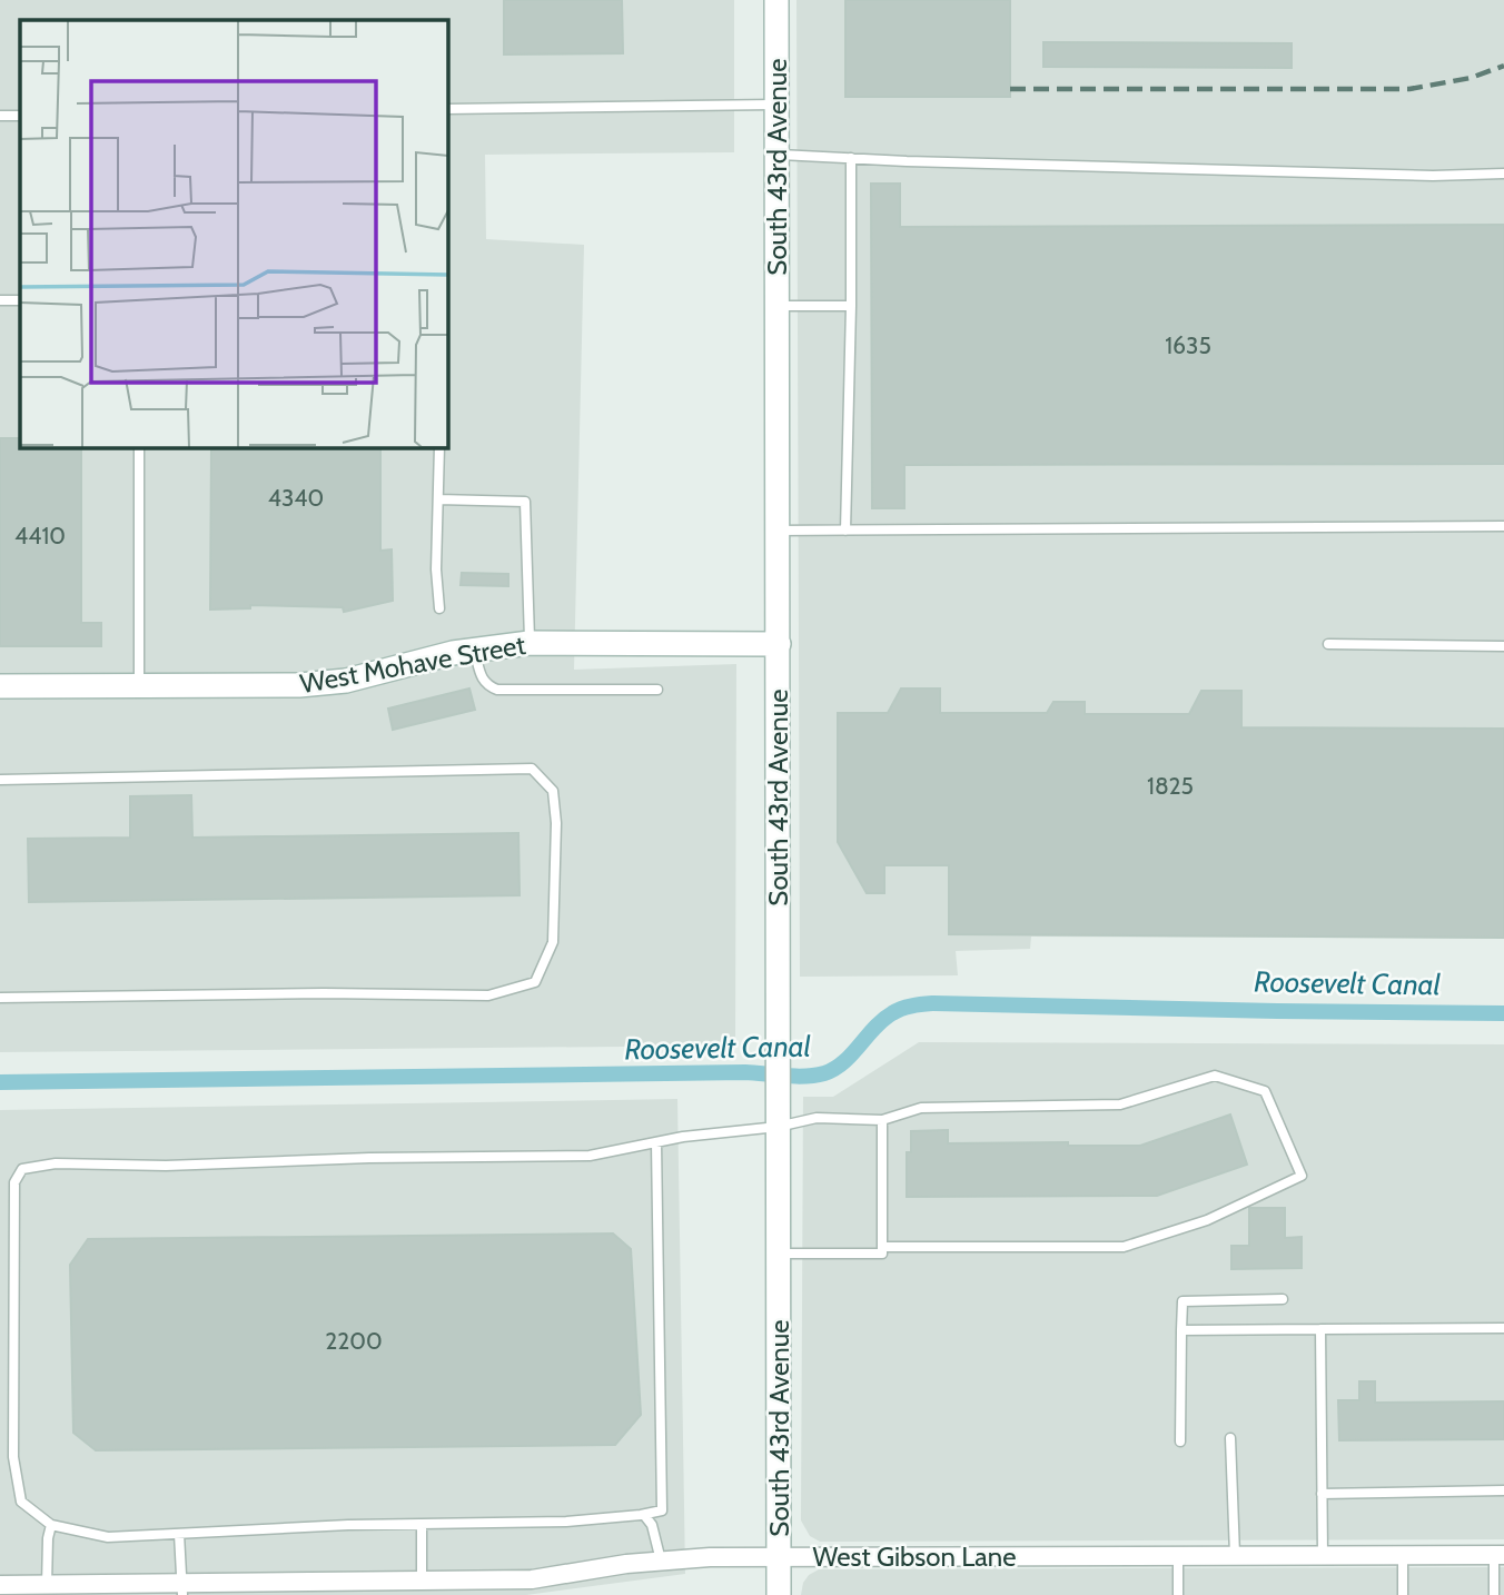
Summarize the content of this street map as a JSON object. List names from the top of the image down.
{
  "streets": {
    "main road": ["South 43rd Avenue", "West Mohave Street"],
    "street": ["West Gibson Lane"]
  },
  "crossings": [
    ["South 43rd Avenue", "West Mohave Street"],
    ["South 43rd Avenue", "West Gibson Lane"]
  ],
  "water": ["Roosevelt Canal"],
  "house_numbers": [
    "1635",
    "4340",
    "4410",
    "1825",
    "2200"
  ]
}
